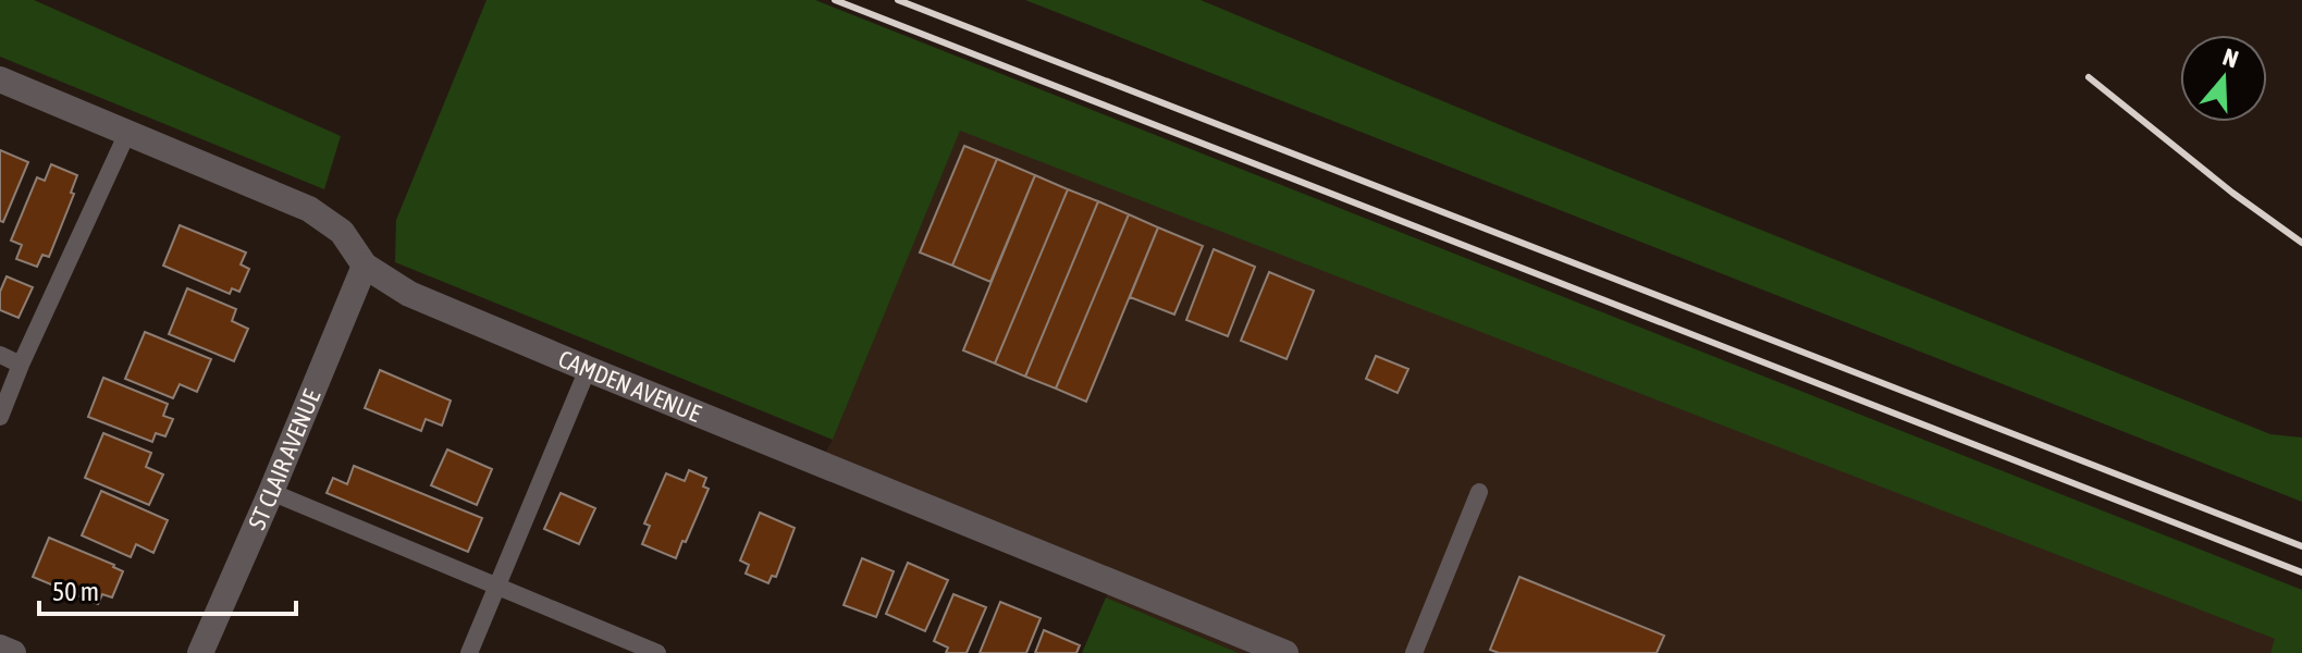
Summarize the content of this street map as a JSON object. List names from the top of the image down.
{
  "streets": {
    "street": ["CAMDEN AVENUE", "ST CLAIR AVENUE"]
  },
  "crossings": [
    ["CAMDEN AVENUE", "ST CLAIR AVENUE"]
  ],
  "scale_bar": "50 m",
  "north": "top"
}
